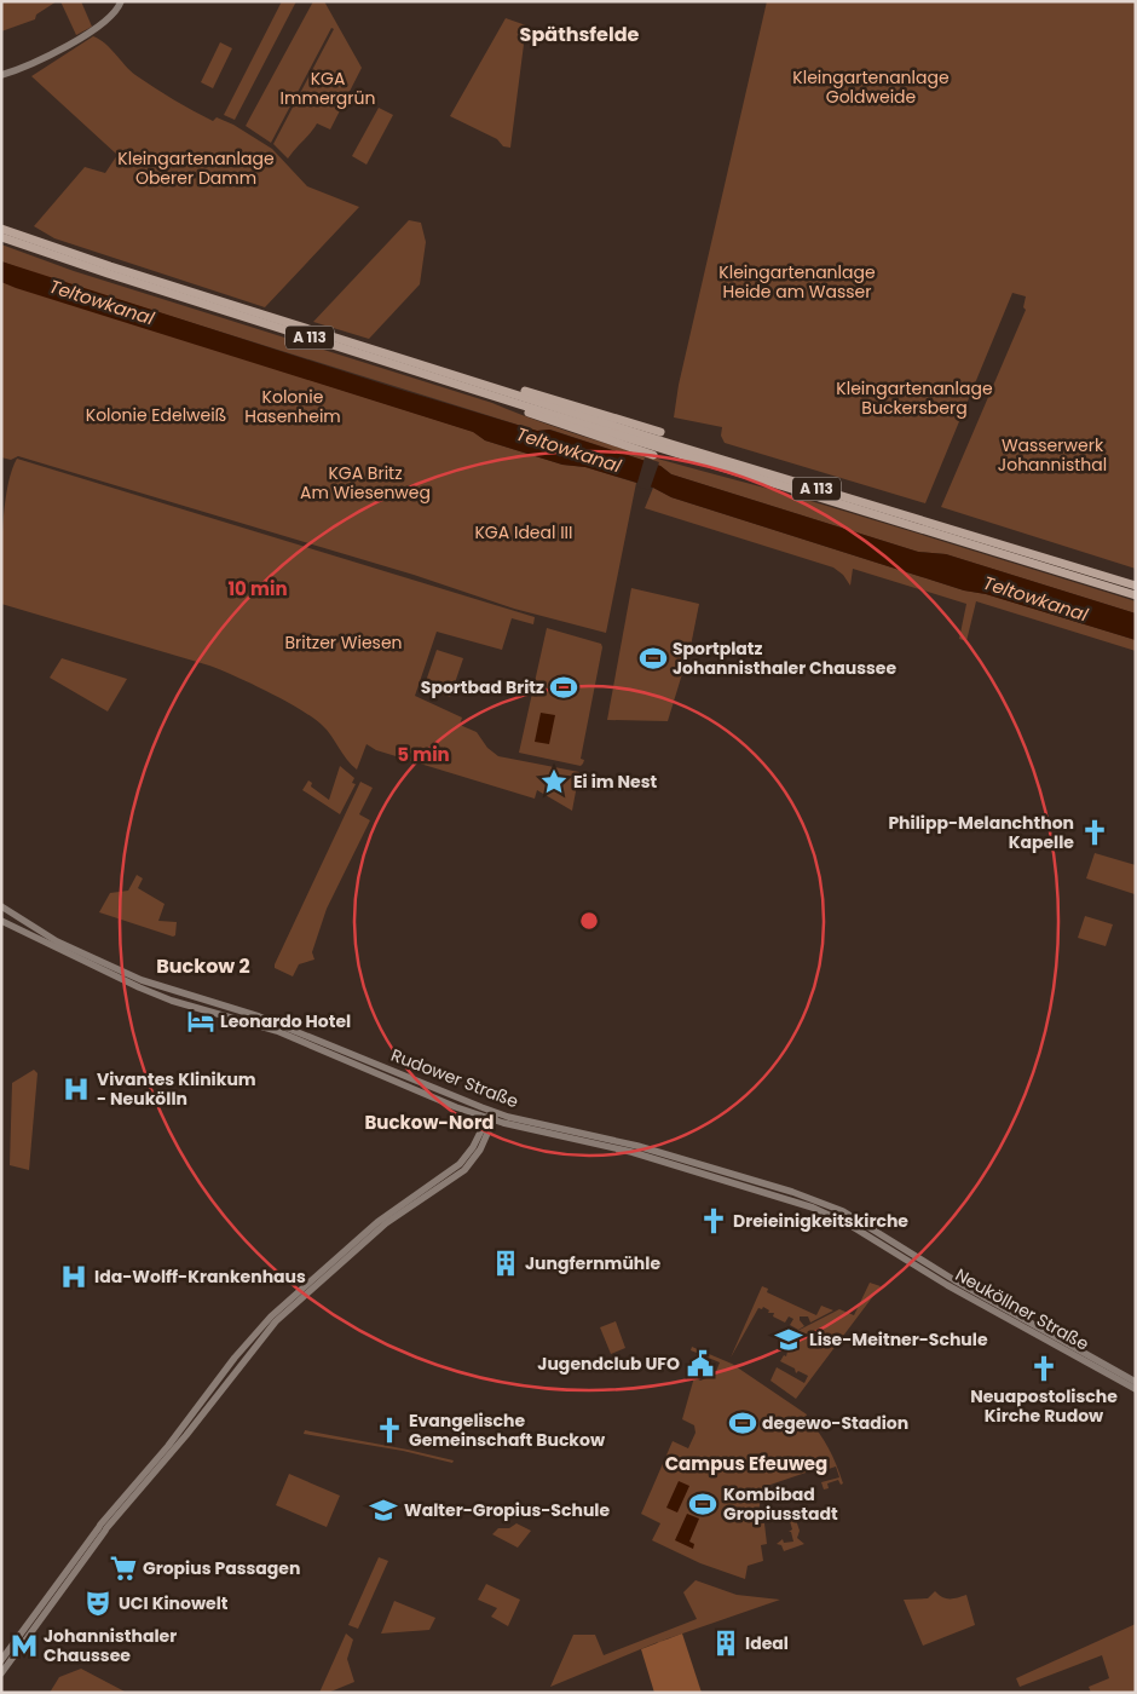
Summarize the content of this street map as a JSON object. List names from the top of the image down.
{
  "streets": {
    "highway": ["A 113"],
    "main road": ["Rudower Straße", "Neuköllner Straße"]
  },
  "crossings": [
    ["Rudower Straße", "Neuköllner Straße"]
  ],
  "districts": [
    "Späthsfelde",
    "Buckow 2",
    "Buckow-Nord",
    "Campus Efeuweg"
  ],
  "water": ["Teltowkanal"],
  "parks": [
    "Kleingartenanlage Goldweide",
    "KGA Immergrün",
    "Kleingartenanlage Oberer Damm",
    "Kleingartenanlage Heide am Wasser",
    "Kleingartenanlage Buckersberg",
    "Kolonie Hasenheim",
    "Kolonie Edelweiß",
    "Wasserwerk Johannisthal",
    "KGA Britz Am Wiesenweg",
    "KGA Ideal III",
    "Britzer Wiesen"
  ],
  "places": {
    "sports": [
      "Sportplatz Johannisthaler Chaussee",
      "Sportbad Britz",
      "degewo-Stadion",
      "Kombibad Gropiusstadt"
    ],
    "place": ["Ei im Nest"],
    "church": [
      "Philipp-Melanchthon Kapelle",
      "Dreieinigkeitskirche",
      "Neuapostolische Kirche Rudow",
      "Evangelische Gemeinschaft Buckow"
    ],
    "hotel": ["Leonardo Hotel"],
    "hospital": ["Vivantes Klinikum - Neukölln", "Ida-Wolff-Krankenhaus"],
    "building": ["Jungfernmühle", "Ideal"],
    "school or university": ["Lise-Meitner-Schule", "Walter-Gropius-Schule"],
    "public building": ["Jugendclub UFO"],
    "supermarket": ["Gropius Passagen"],
    "theatre": ["UCI Kinowelt"],
    "metro station": ["Johannisthaler Chaussee"]
  },
  "rings": ["10 min", "5 min"]
}
